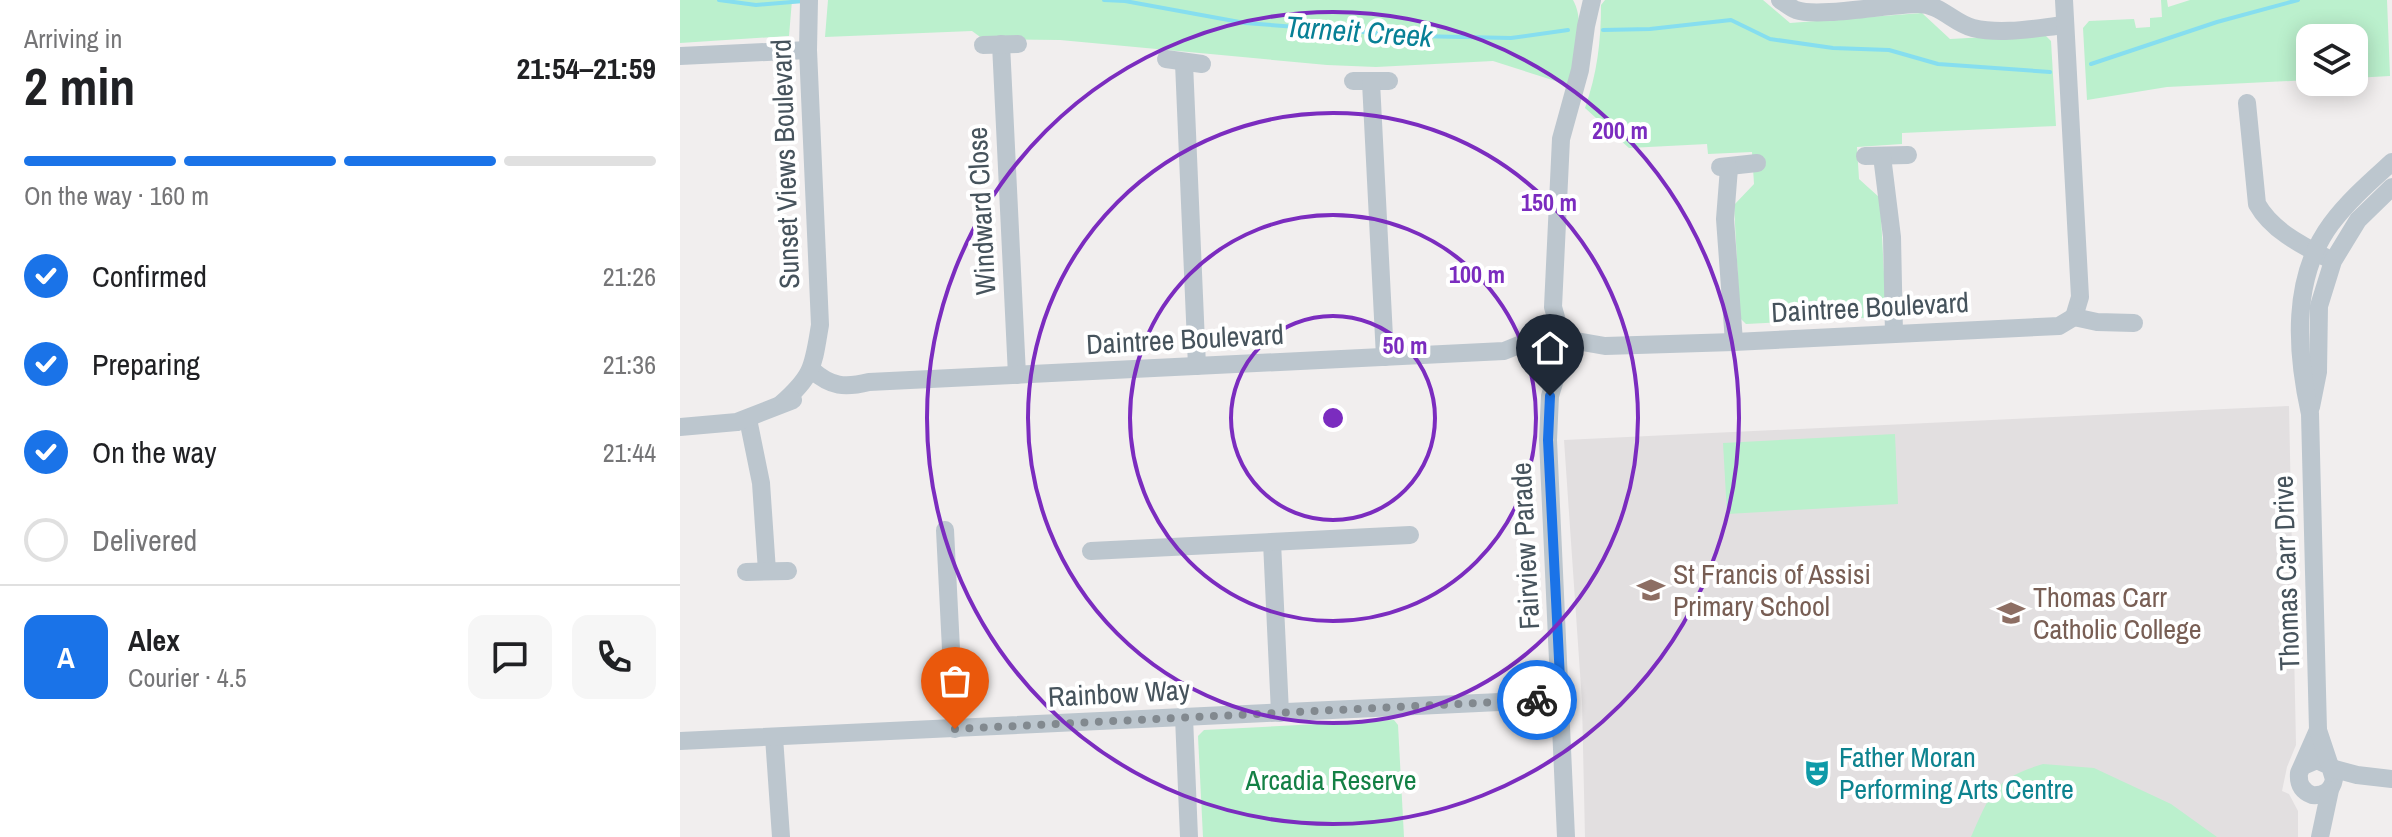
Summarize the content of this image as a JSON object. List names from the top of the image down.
{
  "streets": {
    "street": [
      "Sunset Views Boulevard",
      "Windward Close",
      "Daintree Boulevard",
      "Fairview Parade",
      "Thomas Carr Drive",
      "Rainbow Way"
    ]
  },
  "crossings": [
    ["Sunset Views Boulevard", "Daintree Boulevard"],
    ["Windward Close", "Daintree Boulevard"],
    ["Daintree Boulevard", "Fairview Parade"],
    ["Fairview Parade", "Rainbow Way"]
  ],
  "water": ["Tarneit Creek"],
  "parks": ["Arcadia Reserve"],
  "places": {
    "school or university": ["St Francis of Assisi Primary School", "Thomas Carr Catholic College"],
    "theatre": ["Father Moran Performing Arts Centre"]
  },
  "page": {
    "heading": ["2 min", "Arriving in", "21:54–21:59"],
    "panel": ["Alex", "Courier · 4.5"],
    "bar": "On the way · 160 m",
    "list": [
      ["Confirmed", "21:26"],
      ["Preparing", "21:36"],
      ["On the way", "21:44"],
      "Delivered"
    ],
    "round": "A"
  },
  "rings": [
    "200 m",
    "150 m",
    "100 m",
    "50 m"
  ]
}
